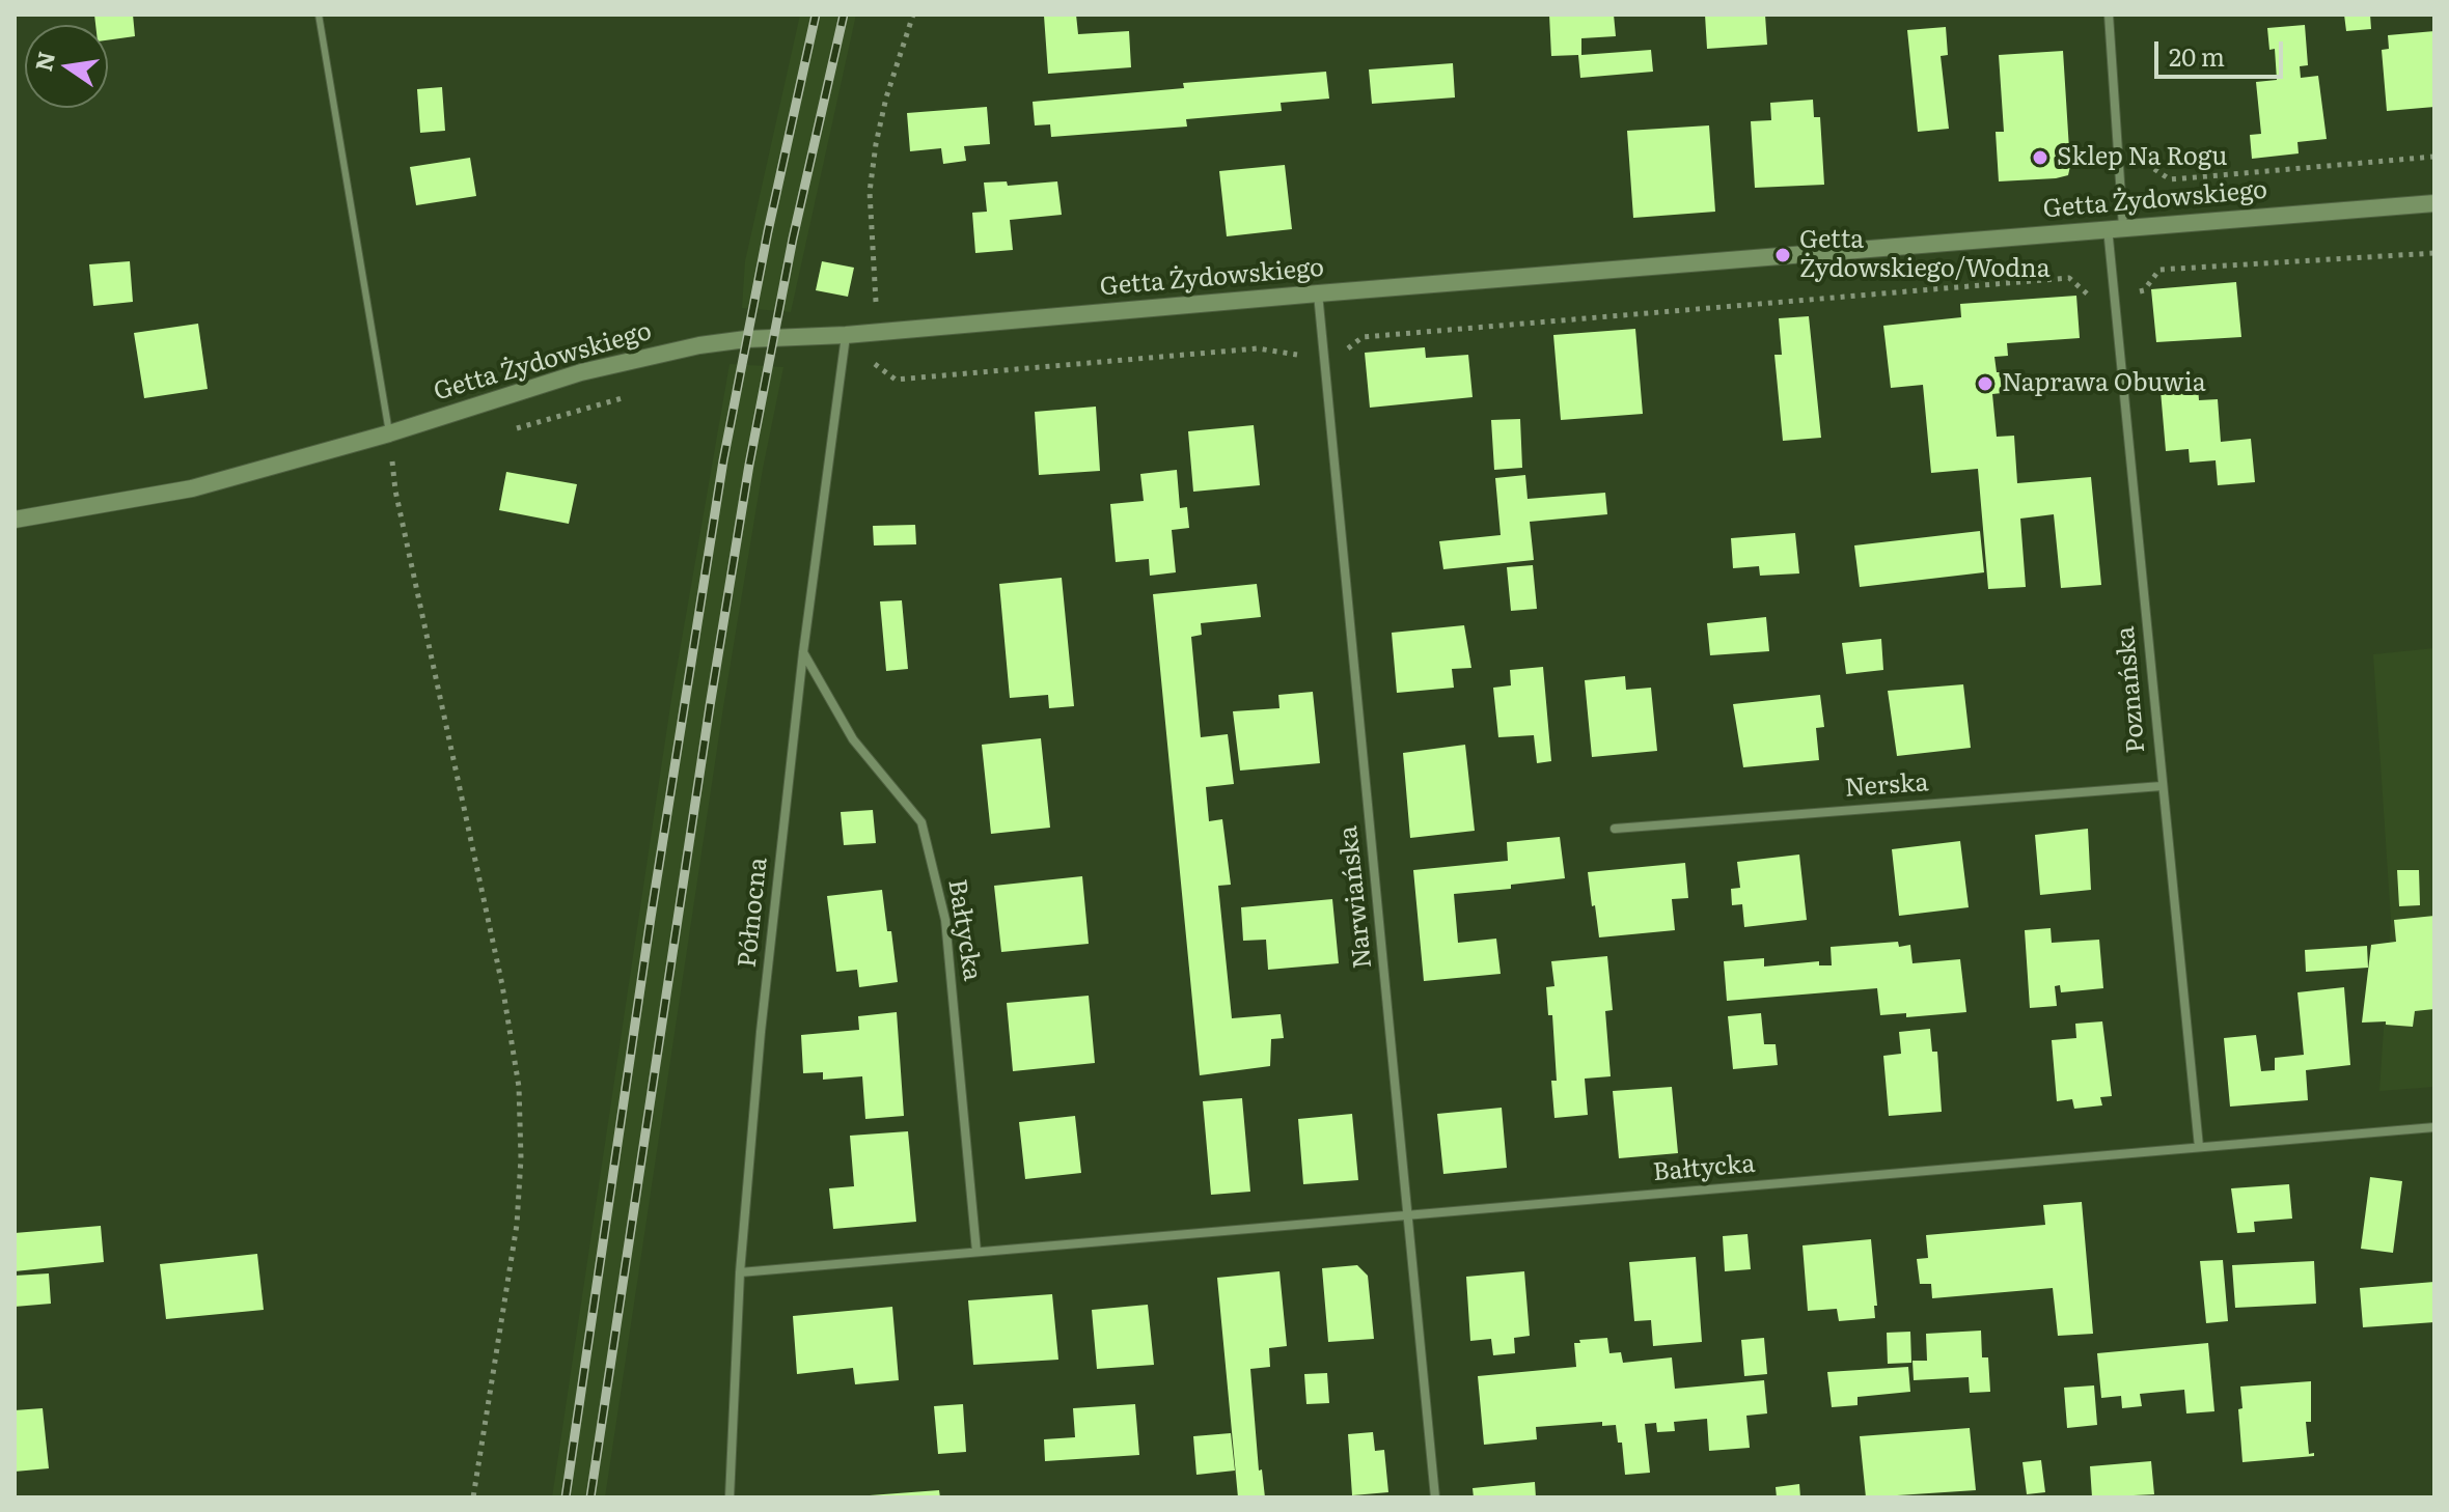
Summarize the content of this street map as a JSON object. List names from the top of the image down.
{
  "streets": {
    "street": [
      "Getta Żydowskiego",
      "Poznańska",
      "Nerska",
      "Narwiańska",
      "Północna",
      "Bałtycka"
    ]
  },
  "crossings": [
    ["Getta Żydowskiego", "Poznańska"],
    ["Getta Żydowskiego", "Narwiańska"],
    ["Getta Żydowskiego", "Północna"],
    ["Poznańska", "Nerska"],
    ["Poznańska", "Bałtycka"],
    ["Narwiańska", "Bałtycka"],
    ["Północna", "Bałtycka"]
  ],
  "places": ["Sklep Na Rogu", "Getta Żydowskiego/Wodna", "Naprawa Obuwia"],
  "scale_bar": "20 m",
  "north": "left"
}
